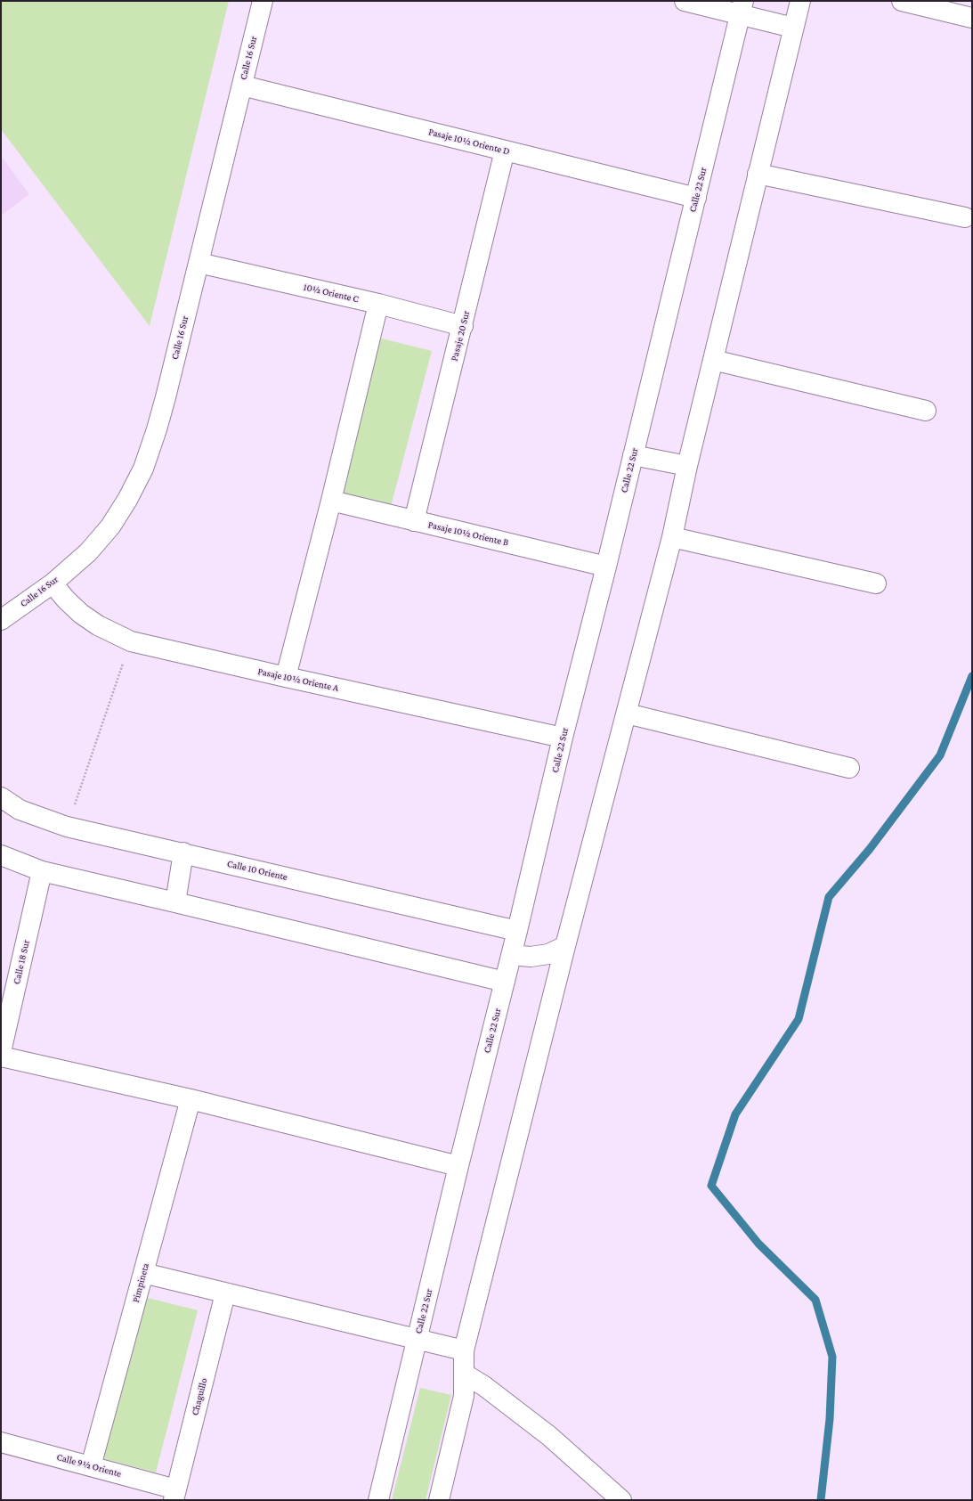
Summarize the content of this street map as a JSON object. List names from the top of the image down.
{
  "streets": {
    "street": [
      "Calle 16 Sur",
      "Pasaje 10½ Oriente D",
      "Calle 22 Sur",
      "10½ Oriente C",
      "Pasaje 20 Sur",
      "Pasaje 10½ Oriente B",
      "Pasaje 10½ Oriente A",
      "Calle 10 Oriente",
      "Calle 18 Sur",
      "Pimpineta",
      "Chaguillo",
      "Calle 9½ Oriente"
    ]
  },
  "crossings": [
    ["Calle 16 Sur", "Pasaje 10½ Oriente D"],
    ["Calle 16 Sur", "10½ Oriente C"],
    ["Calle 16 Sur", "Pasaje 10½ Oriente A"],
    ["Pasaje 10½ Oriente D", "Calle 22 Sur"],
    ["Pasaje 10½ Oriente D", "Pasaje 20 Sur"],
    ["Calle 22 Sur", "Pasaje 10½ Oriente B"],
    ["Calle 22 Sur", "Pasaje 10½ Oriente A"],
    ["Calle 22 Sur", "Calle 10 Oriente"],
    ["10½ Oriente C", "Pasaje 20 Sur"],
    ["Pasaje 20 Sur", "Pasaje 10½ Oriente B"],
    ["Pimpineta", "Calle 9½ Oriente"],
    ["Chaguillo", "Calle 9½ Oriente"]
  ]
}
